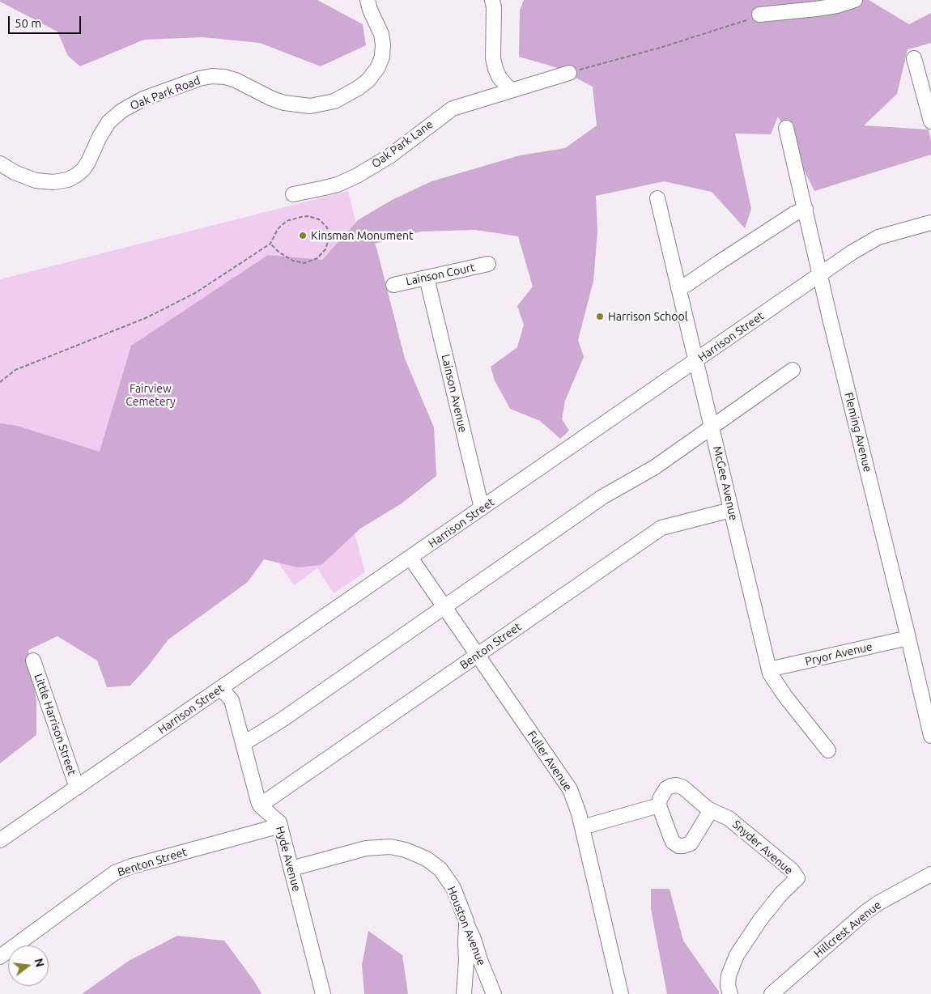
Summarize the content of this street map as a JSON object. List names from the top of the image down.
{
  "streets": {
    "street": [
      "Oak Park Road",
      "Oak Park Lane",
      "Lainson Court",
      "Harrison Street",
      "Lainson Avenue",
      "Fleming Avenue",
      "McGee Avenue",
      "Benton Street",
      "Pryor Avenue",
      "Little Harrison Street",
      "Fuller Avenue",
      "Snyder Avenue",
      "Hyde Avenue",
      "Houston Avenue",
      "Hillcrest Avenue"
    ]
  },
  "crossings": [
    ["Lainson Court", "Lainson Avenue"],
    ["Harrison Street", "Lainson Avenue"],
    ["Harrison Street", "Fleming Avenue"],
    ["Harrison Street", "McGee Avenue"],
    ["Harrison Street", "Little Harrison Street"],
    ["Harrison Street", "Fuller Avenue"],
    ["Fleming Avenue", "Pryor Avenue"],
    ["McGee Avenue", "Benton Street"],
    ["McGee Avenue", "Pryor Avenue"],
    ["Benton Street", "Fuller Avenue"],
    ["Benton Street", "Hyde Avenue"],
    ["Hyde Avenue", "Houston Avenue"]
  ],
  "parks": ["Fairview Cemetery"],
  "places": ["Kinsman Monument", "Harrison School"],
  "scale_bar": "50 m",
  "north": "right"
}
